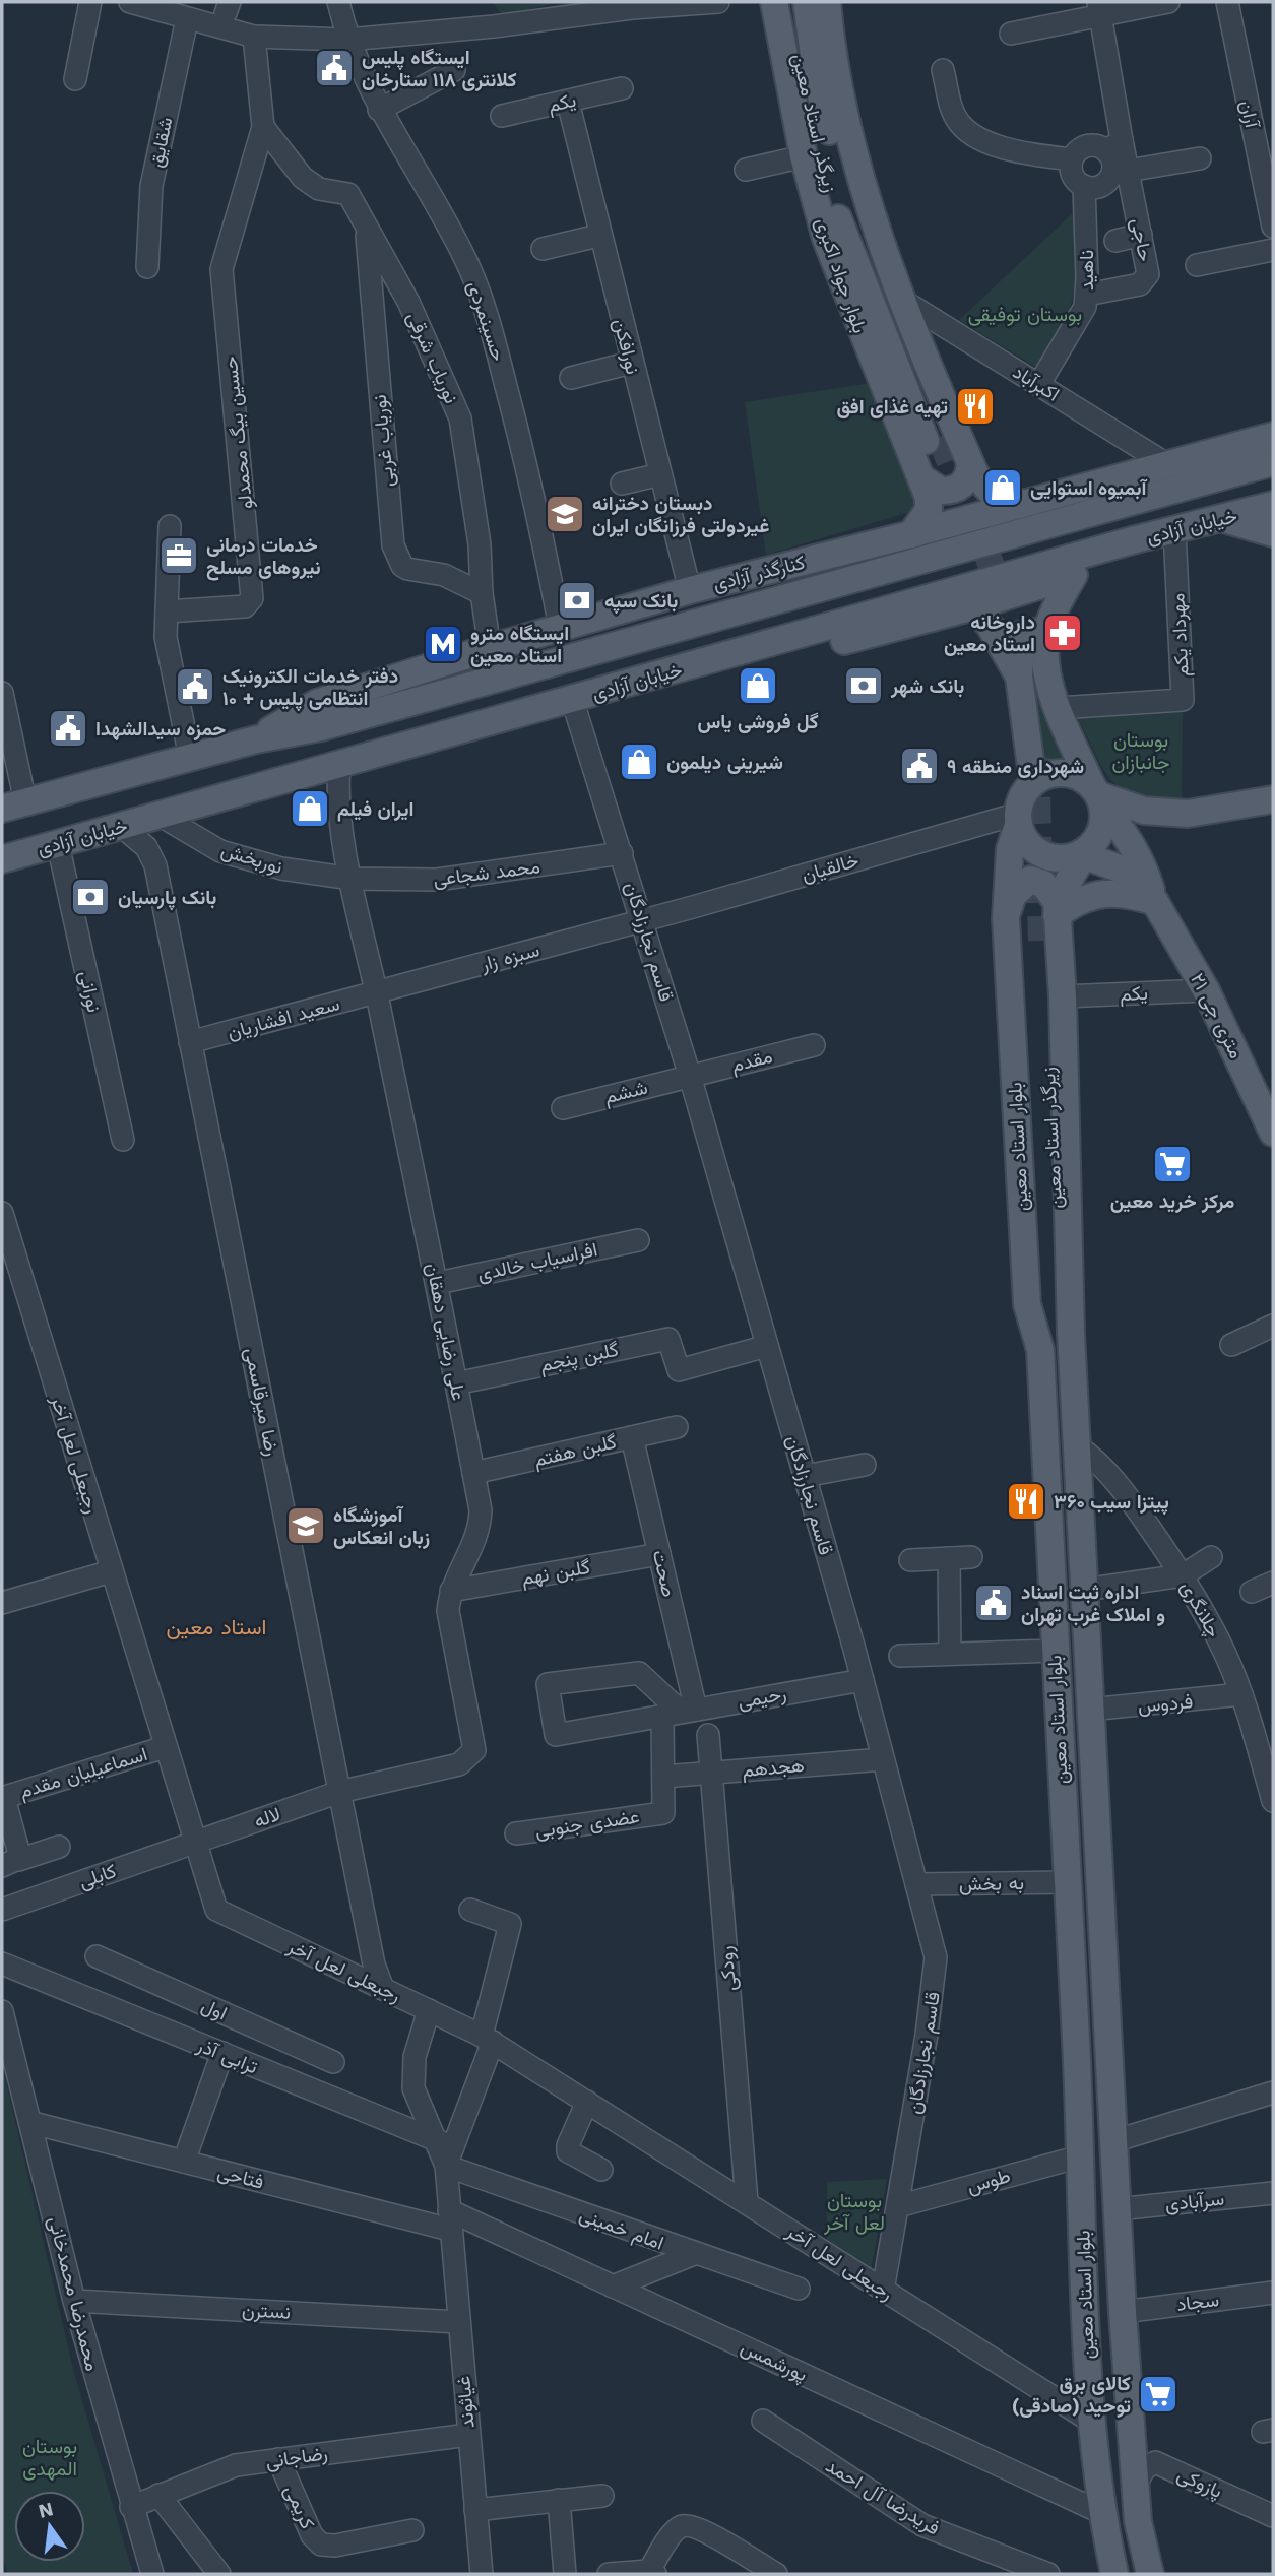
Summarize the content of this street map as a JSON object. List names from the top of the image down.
{
  "streets": {
    "main road": [
      "زیرگذر استاد معین",
      "بلوار جواد اکبری",
      "خیابان آزادی",
      "کنارگذر آزادی",
      "۲۱ متری جی",
      "بلوار استاد معین"
    ],
    "street": [
      "یکم",
      "آران",
      "شقایق",
      "حاجی",
      "ناهید",
      "حسینمردی",
      "نورافکن",
      "نوریاب شرقی",
      "اکبرآباد",
      "حسین بیگ محمدلو",
      "نوریاب غربی",
      "مهرداد یکم",
      "نوربخش",
      "خالقیان",
      "محمد شجاعی",
      "قاسم نجارزادگان",
      "سبزه زار",
      "نورانی",
      "سعید افشاریان",
      "مقدم",
      "ششم",
      "افراسیاب خالدی",
      "علی رضایی دهقان",
      "گلبن پنجم",
      "رضا میرقاسمی",
      "گلبن هفتم",
      "رجبعلی لعل آخر",
      "گلبن نهم",
      "صحت",
      "چلانگری",
      "رحیمی",
      "فردوس",
      "هجدهم",
      "اسماعیلیان مقدم",
      "لاله",
      "عضدی جنوبی",
      "کابلی",
      "به بخش",
      "رودکی",
      "اول",
      "ترابی آذر",
      "فتاحی",
      "طوس",
      "سرآبادی",
      "امام خمینی",
      "محمدرضا محمدخانی",
      "سجاد",
      "نسترن",
      "پورشمس",
      "غیاثوند",
      "رضاجانی",
      "پازوکی",
      "فریدرضا آل احمد",
      "کریمی"
    ]
  },
  "crossings": [
    ["یکم", "نورافکن"],
    ["یکم", "۲۱ متری جی"],
    ["یکم", "بلوار استاد معین"],
    ["زیرگذر استاد معین", "بلوار استاد معین"],
    ["حاجی", "ناهید"],
    ["ناهید", "اکبرآباد"],
    ["بلوار جواد اکبری", "کنارگذر آزادی"],
    ["حسینمردی", "کنارگذر آزادی"],
    ["نورافکن", "کنارگذر آزادی"],
    ["نوریاب شرقی", "حسین بیگ محمدلو"],
    ["نوریاب شرقی", "نوریاب غربی"],
    ["نوریاب شرقی", "کنارگذر آزادی"],
    ["اکبرآباد", "کنارگذر آزادی"],
    ["خیابان آزادی", "کنارگذر آزادی"],
    ["خیابان آزادی", "مهرداد یکم"],
    ["خیابان آزادی", "نوربخش"],
    ["خیابان آزادی", "نورانی"],
    ["خیابان آزادی", "علی رضایی دهقان"],
    ["خیابان آزادی", "رضا میرقاسمی"],
    ["نوربخش", "محمد شجاعی"],
    ["نوربخش", "علی رضایی دهقان"],
    ["خالقیان", "قاسم نجارزادگان"],
    ["خالقیان", "سبزه زار"],
    ["خالقیان", "بلوار استاد معین"],
    ["محمد شجاعی", "قاسم نجارزادگان"],
    ["محمد شجاعی", "علی رضایی دهقان"],
    ["قاسم نجارزادگان", "سبزه زار"],
    ["قاسم نجارزادگان", "مقدم"],
    ["قاسم نجارزادگان", "ششم"],
    ["قاسم نجارزادگان", "گلبن پنجم"],
    ["قاسم نجارزادگان", "رجبعلی لعل آخر"],
    ["قاسم نجارزادگان", "رحیمی"],
    ["قاسم نجارزادگان", "هجدهم"],
    ["قاسم نجارزادگان", "به بخش"],
    ["قاسم نجارزادگان", "طوس"],
    ["سبزه زار", "سعید افشاریان"],
    ["سبزه زار", "علی رضایی دهقان"],
    ["سعید افشاریان", "علی رضایی دهقان"],
    ["سعید افشاریان", "رضا میرقاسمی"],
    ["مقدم", "ششم"],
    ["بلوار استاد معین", "رجبعلی لعل آخر"],
    ["بلوار استاد معین", "چلانگری"],
    ["بلوار استاد معین", "فردوس"],
    ["بلوار استاد معین", "به بخش"],
    ["بلوار استاد معین", "طوس"],
    ["بلوار استاد معین", "سرآبادی"],
    ["بلوار استاد معین", "سجاد"],
    ["بلوار استاد معین", "پورشمس"],
    ["بلوار استاد معین", "پازوکی"],
    ["افراسیاب خالدی", "علی رضایی دهقان"],
    ["علی رضایی دهقان", "گلبن پنجم"],
    ["علی رضایی دهقان", "رضا میرقاسمی"],
    ["علی رضایی دهقان", "گلبن هفتم"],
    ["علی رضایی دهقان", "گلبن نهم"],
    ["علی رضایی دهقان", "لاله"],
    ["رضا میرقاسمی", "رجبعلی لعل آخر"],
    ["رضا میرقاسمی", "لاله"],
    ["گلبن هفتم", "صحت"],
    ["رجبعلی لعل آخر", "اسماعیلیان مقدم"],
    ["رجبعلی لعل آخر", "لاله"],
    ["رجبعلی لعل آخر", "کابلی"],
    ["رجبعلی لعل آخر", "رودکی"],
    ["گلبن نهم", "صحت"],
    ["صحت", "رحیمی"],
    ["چلانگری", "فردوس"],
    ["هجدهم", "عضدی جنوبی"],
    ["هجدهم", "رودکی"],
    ["لاله", "کابلی"],
    ["ترابی آذر", "امام خمینی"],
    ["ترابی آذر", "غیاثوند"],
    ["فتاحی", "محمدرضا محمدخانی"],
    ["فتاحی", "پورشمس"],
    ["فتاحی", "غیاثوند"],
    ["امام خمینی", "غیاثوند"],
    ["محمدرضا محمدخانی", "نسترن"],
    ["محمدرضا محمدخانی", "رضاجانی"],
    ["نسترن", "غیاثوند"],
    ["پورشمس", "غیاثوند"],
    ["غیاثوند", "رضاجانی"],
    ["رضاجانی", "کریمی"]
  ],
  "districts": ["استاد معین"],
  "parks": [
    "بوستان توفیقی",
    "بوستان جانبازان",
    "بوستان لعل آخر",
    "بوستان المهدی"
  ],
  "places": {
    "public building": [
      "ایستگاه پلیس کلانتری ۱۱۸ ستارخان",
      "دفتر خدمات الکترونیک انتظامی پلیس + ۱۰",
      "حمزه سیدالشهدا",
      "شهرداری منطقه ۹",
      "اداره ثبت اسناد و املاک غرب تهران"
    ],
    "restaurant": ["تهیه غذای افق", "پیتزا سیب ۳۶۰"],
    "shop": [
      "آبمیوه استوایی",
      "گل فروشی یاس",
      "شیرینی دیلمون",
      "ایران فیلم"
    ],
    "school or university": ["دبستان دخترانه غیردولتی فرزانگان ايران", "آموزشگاه زبان انعکاس"],
    "office": ["خدمات درمانی نیروهای مسلح"],
    "bank": ["بانک سپه", "بانک شهر", "بانک پارسیان"],
    "pharmacy": ["داروخانه استاد معین"],
    "metro station": ["ایستگاه مترو استاد معین"],
    "supermarket": ["مرکز خرید معین", "کالای برق توحید (صادقی)"]
  },
  "north": "top"
}
